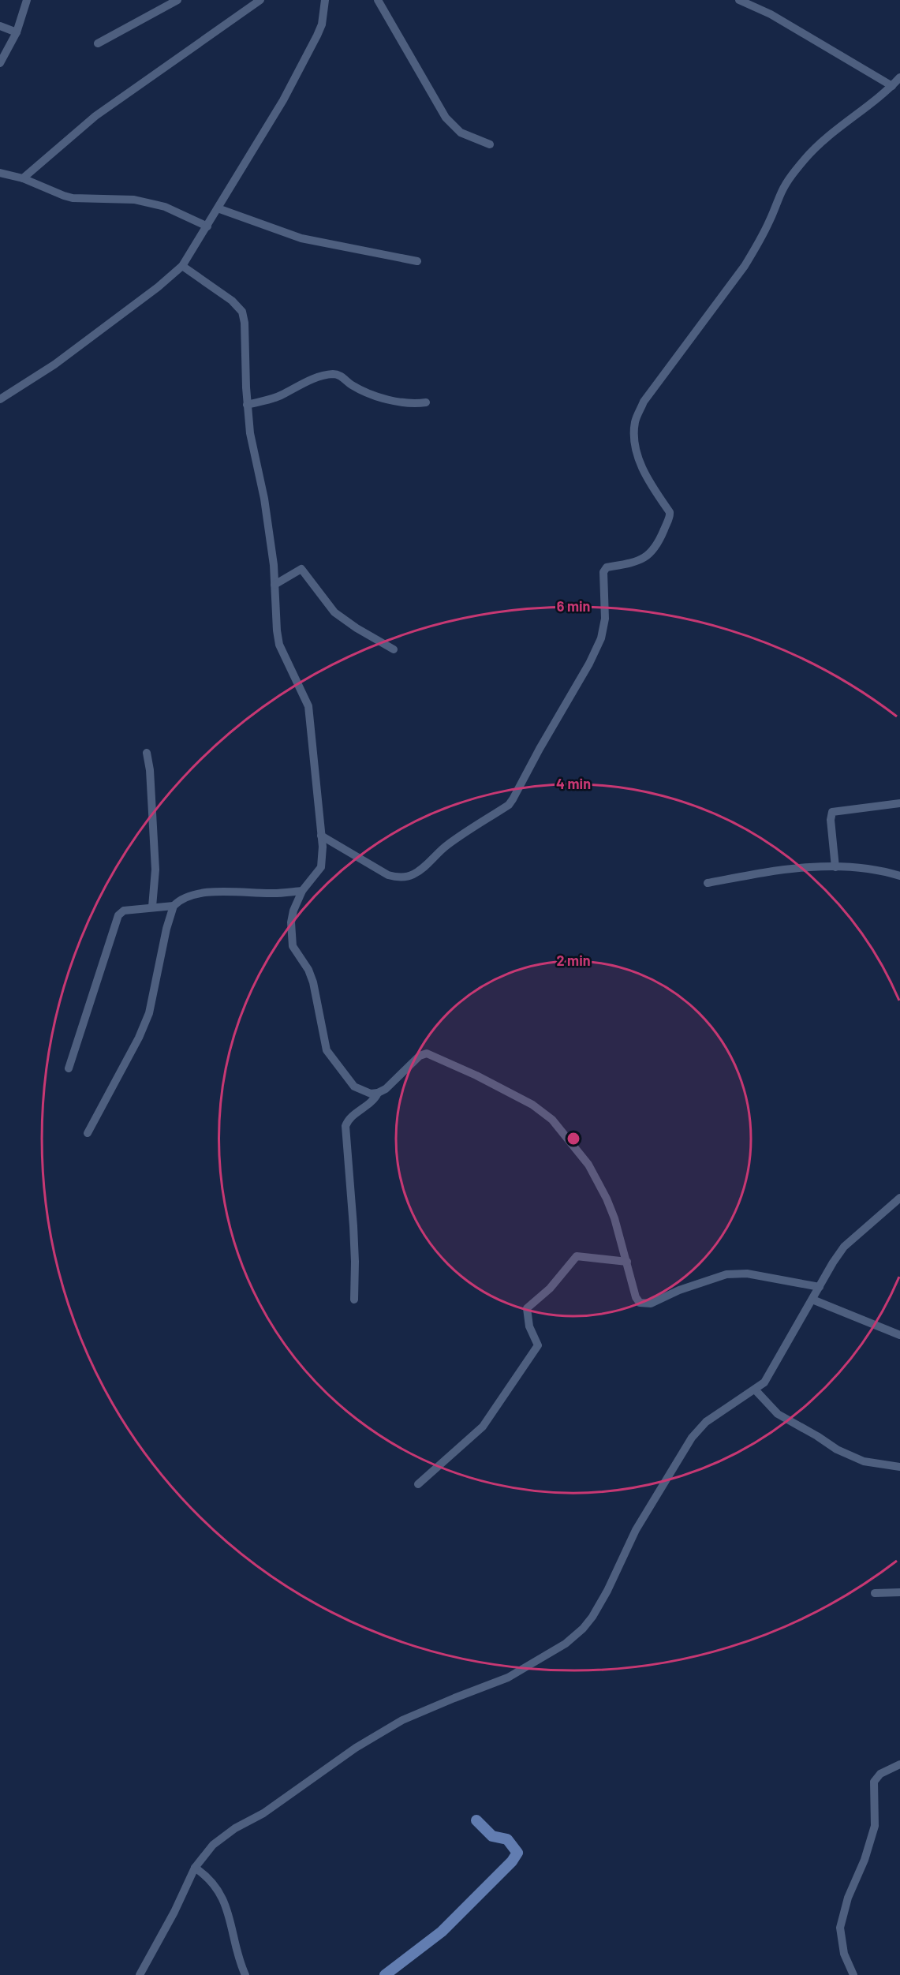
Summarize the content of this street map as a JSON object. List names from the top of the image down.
{
  "rings": ["6 min", "4 min", "2 min"]
}
